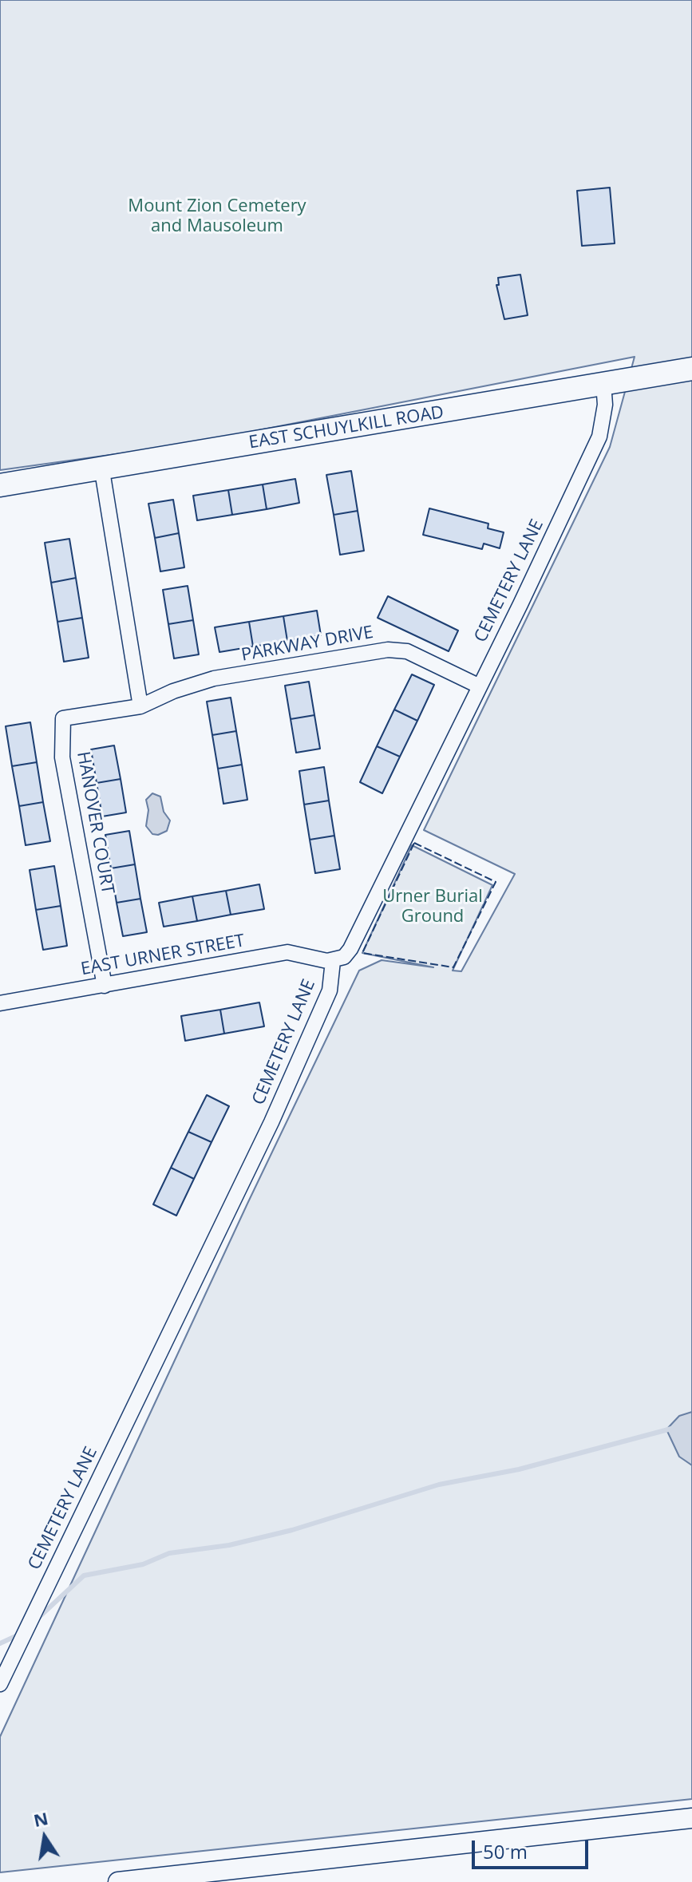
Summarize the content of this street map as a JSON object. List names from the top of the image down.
{
  "streets": {
    "main road": ["EAST SCHUYLKILL ROAD"],
    "street": [
      "CEMETERY LANE",
      "PARKWAY DRIVE",
      "HANOVER COURT",
      "EAST URNER STREET"
    ]
  },
  "crossings": [
    ["EAST SCHUYLKILL ROAD", "CEMETERY LANE"],
    ["CEMETERY LANE", "PARKWAY DRIVE"],
    ["CEMETERY LANE", "EAST URNER STREET"],
    ["PARKWAY DRIVE", "HANOVER COURT"],
    ["HANOVER COURT", "EAST URNER STREET"]
  ],
  "parks": ["Mount Zion Cemetery and Mausoleum", "Urner Burial Ground"],
  "scale_bar": "50 m",
  "north": "top"
}
